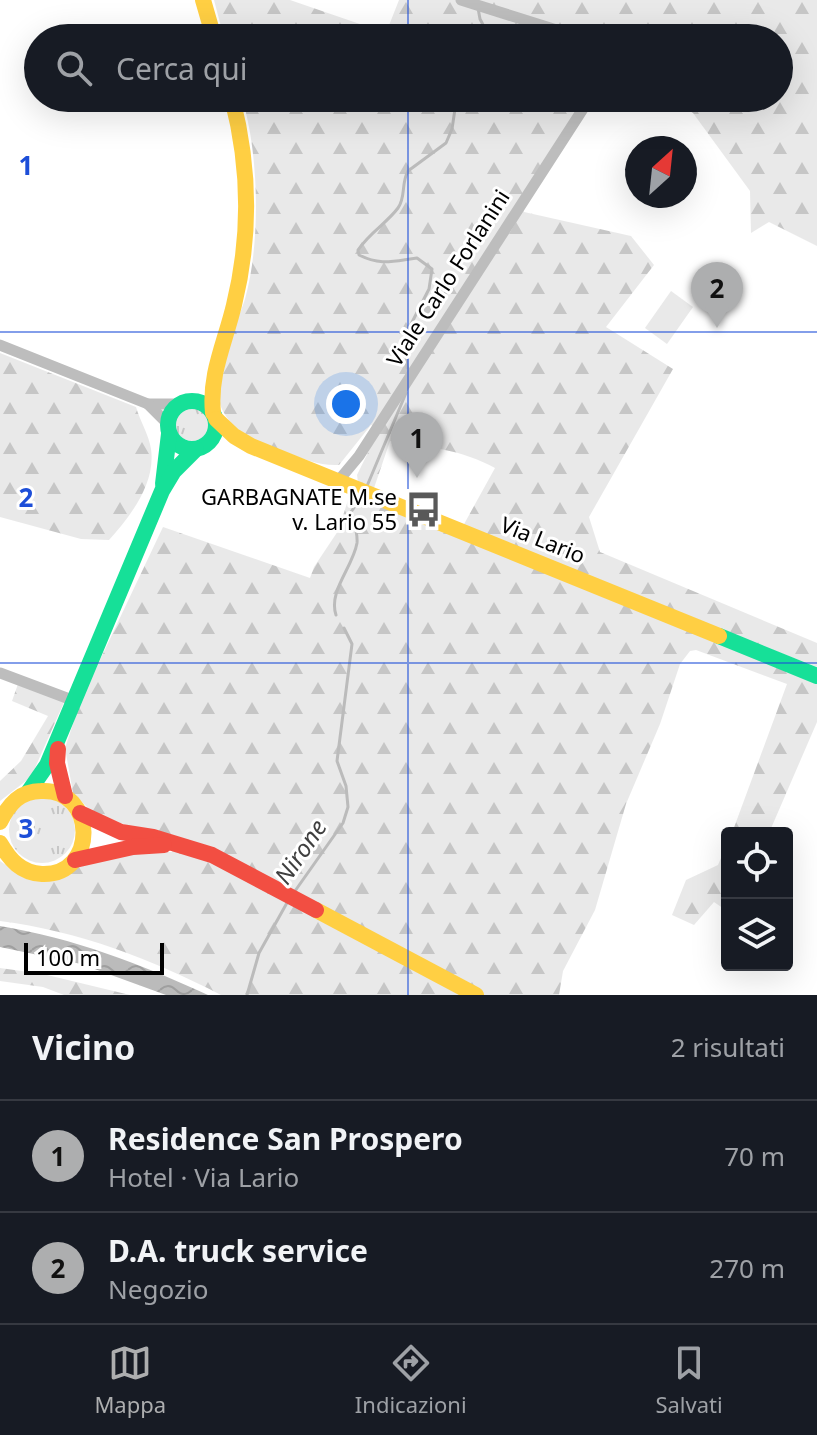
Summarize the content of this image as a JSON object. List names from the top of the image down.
{
  "streets": {
    "street": ["Viale Carlo Forlanini", "Via Lario"]
  },
  "crossings": [
    ["Viale Carlo Forlanini", "Via Lario"]
  ],
  "water": ["Nirone"],
  "places": {
    "bus stop": ["GARBAGNATE M.se v. Lario 55"]
  },
  "scale_bar": "100 m",
  "north": "top right",
  "page": {
    "search": "Cerca qui",
    "pins": ["2", "1"],
    "scale": "100 m",
    "heading": ["Vicino", "2 risultati"],
    "list": [
      {
        "mark": "1",
        "name": "Residence San Prospero",
        "note": "Hotel · Via Lario",
        "value": "70 m"
      },
      {
        "mark": "2",
        "name": "D.A. truck service",
        "note": "Negozio",
        "value": "270 m"
      }
    ],
    "nav": ["Mappa", "Indicazioni", "Salvati"]
  },
  "grid": {
    "rows": ["1", "2", "3"]
  }
}
